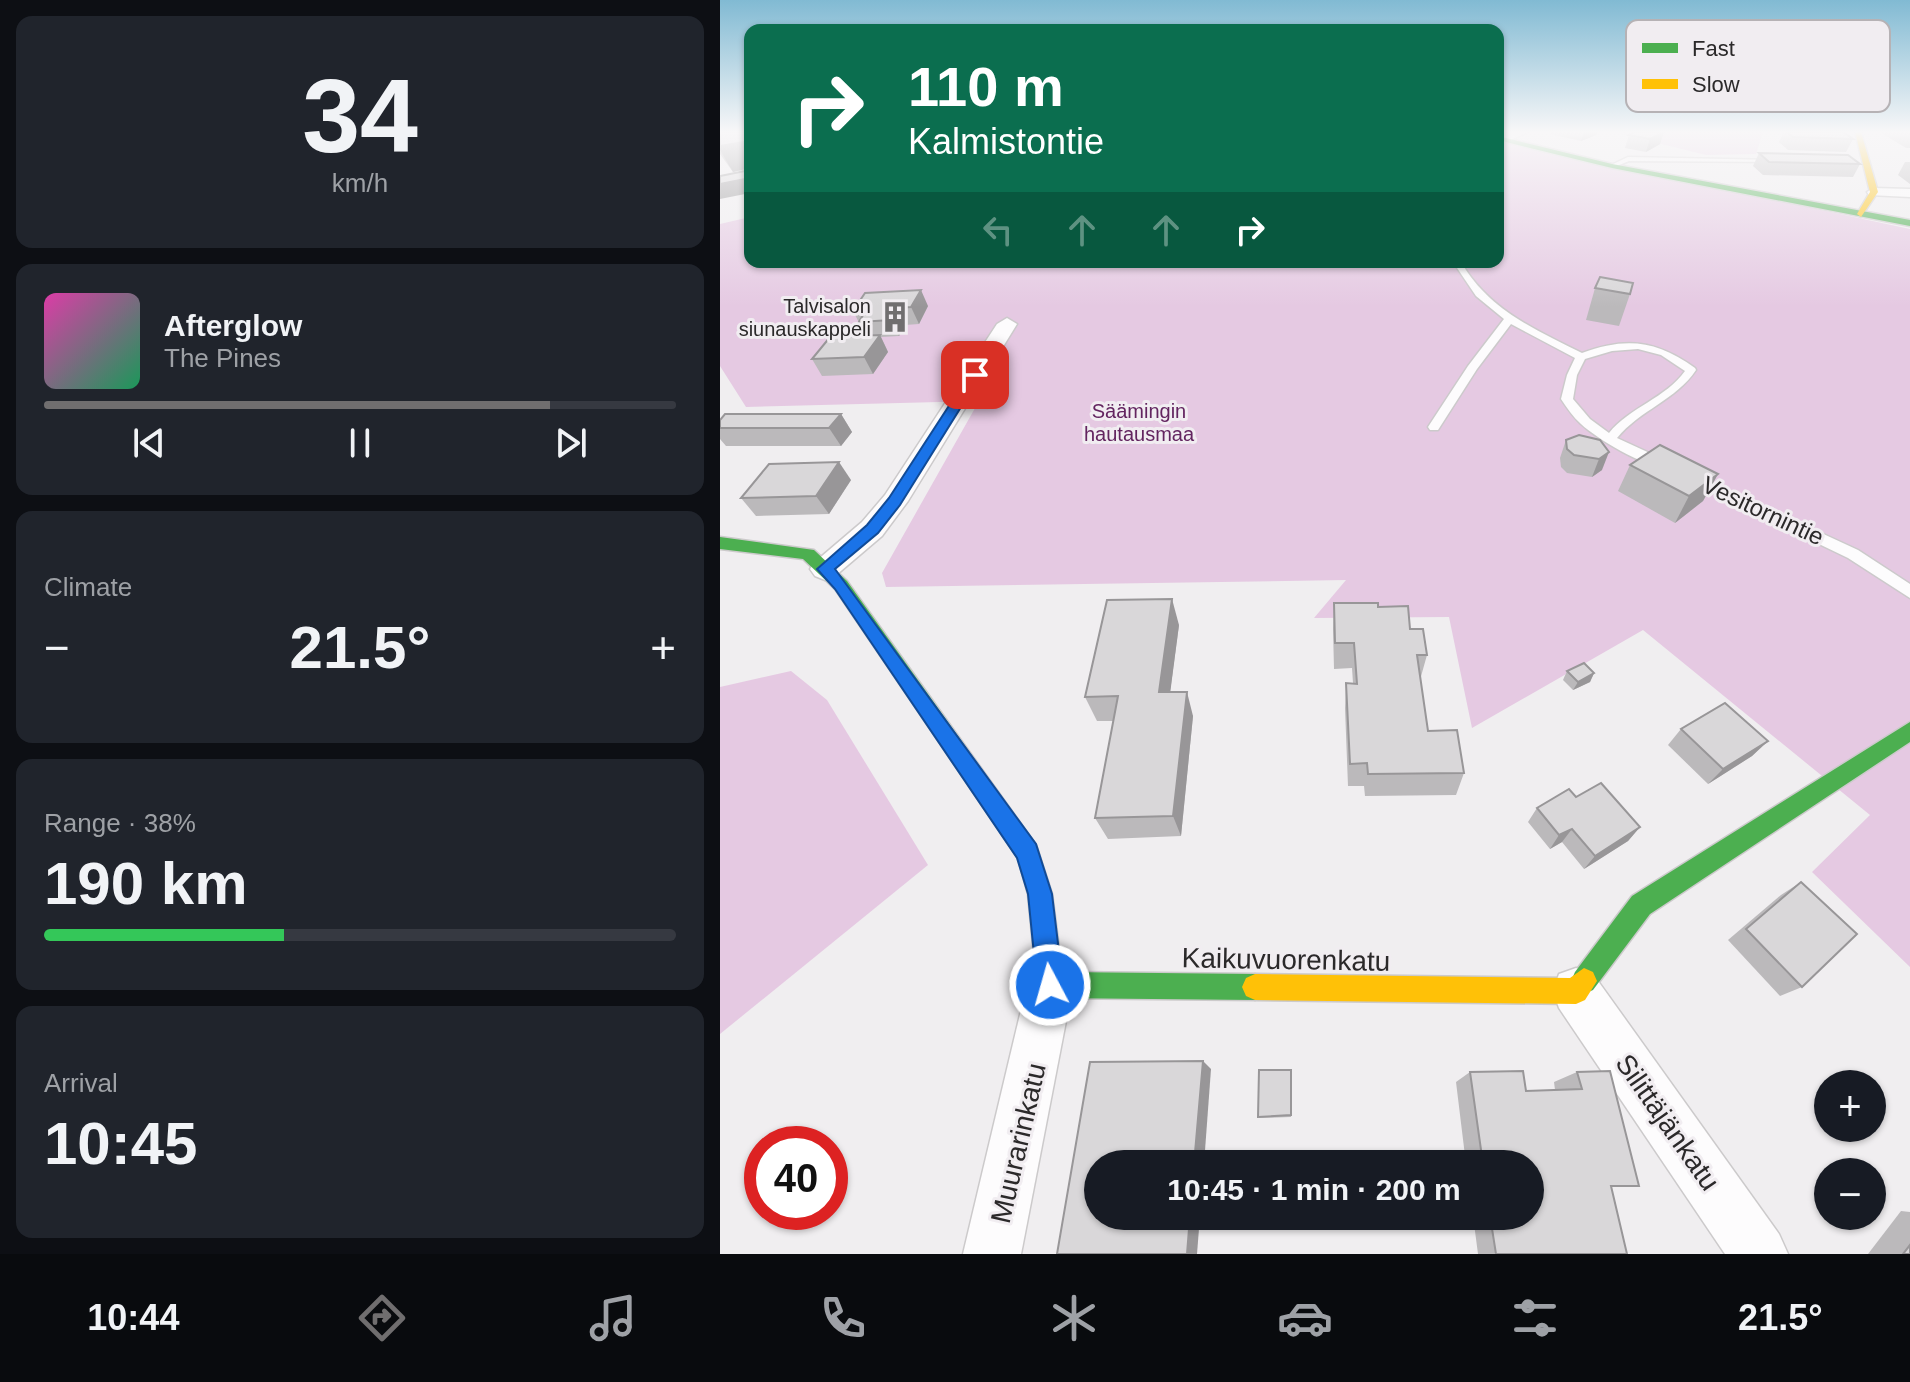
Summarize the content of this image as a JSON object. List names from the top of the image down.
{
  "streets": {
    "street": ["Kaikuvuorenkatu", "Silittäjänkatu", "Muurarinkatu"],
    "lane": ["Vesitornintie"]
  },
  "crossings": [
    ["Kaikuvuorenkatu", "Silittäjänkatu"],
    ["Kaikuvuorenkatu", "Muurarinkatu"]
  ],
  "parks": ["Säämingin hautausmaa"],
  "places": {
    "building": ["Talvisalon siunauskappeli"]
  },
  "legend": ["Fast", "Slow"],
  "page": {
    "tile": [
      ["34", "km/h"],
      "Climate",
      ["Range · 38%", "190 km"],
      ["Arrival", "10:45"]
    ],
    "turn": ["110 m", "Kalmistontie"],
    "song": ["Afterglow", "The Pines"],
    "heat": ["−", "21.5°", "+"],
    "map_buttons": ["+", "−"],
    "limit": "40",
    "trip": "10:45 · 1 min · 200 m",
    "tabs": ["10:44", "21.5°"]
  }
}
